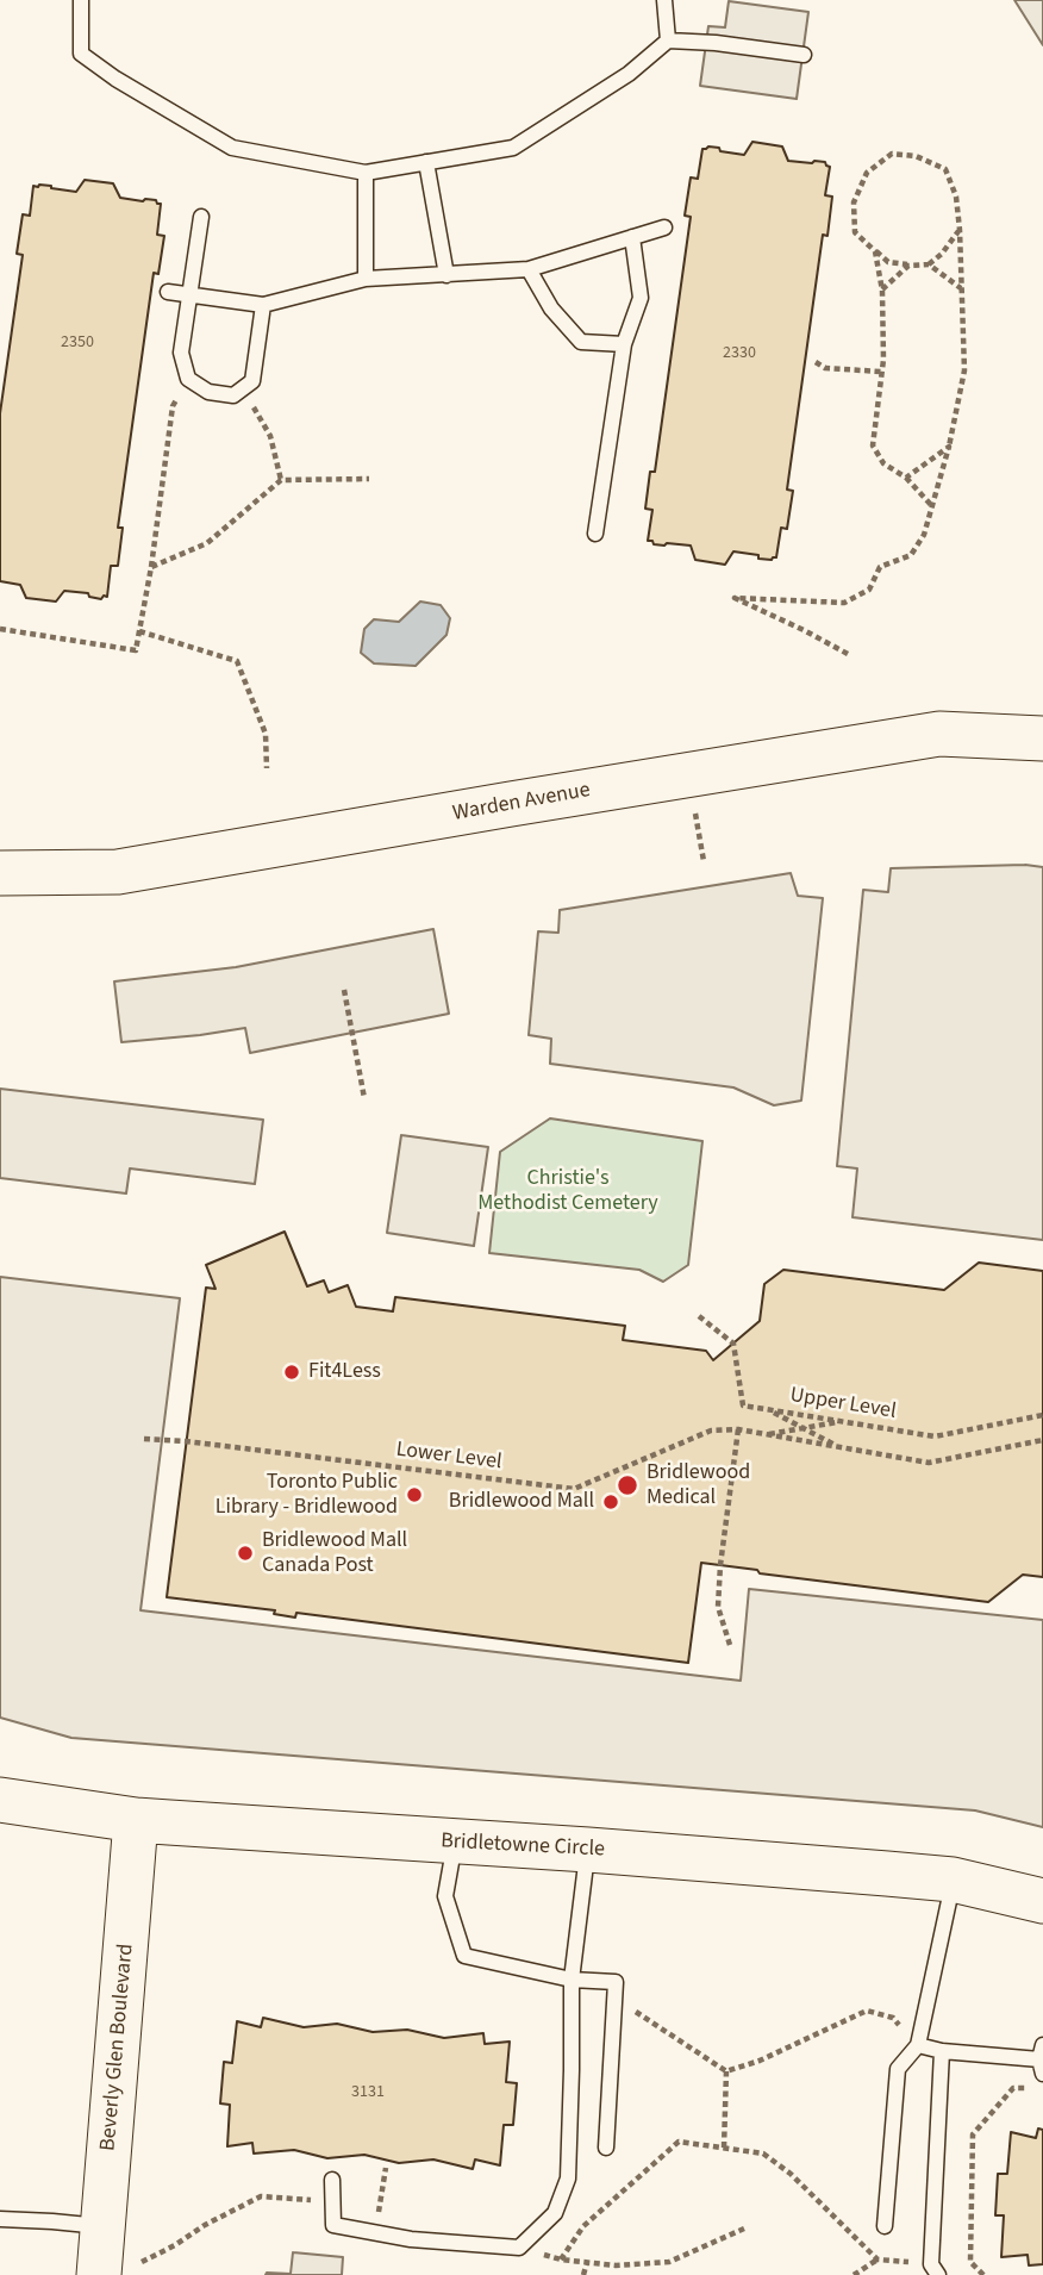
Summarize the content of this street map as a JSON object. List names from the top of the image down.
{
  "streets": {
    "street": ["Warden Avenue", "Bridletowne Circle", "Beverly Glen Boulevard"],
    "path": ["Upper Level", "Lower Level"]
  },
  "crossings": [
    ["Bridletowne Circle", "Beverly Glen Boulevard"]
  ],
  "parks": ["Christie's Methodist Cemetery"],
  "places": [
    "Fit4Less",
    "Bridlewood Medical",
    "Toronto Public Library - Bridlewood",
    "Bridlewood Mall",
    "Bridlewood Mall Canada Post"
  ],
  "house_numbers": ["2350", "2330", "3131"]
}
